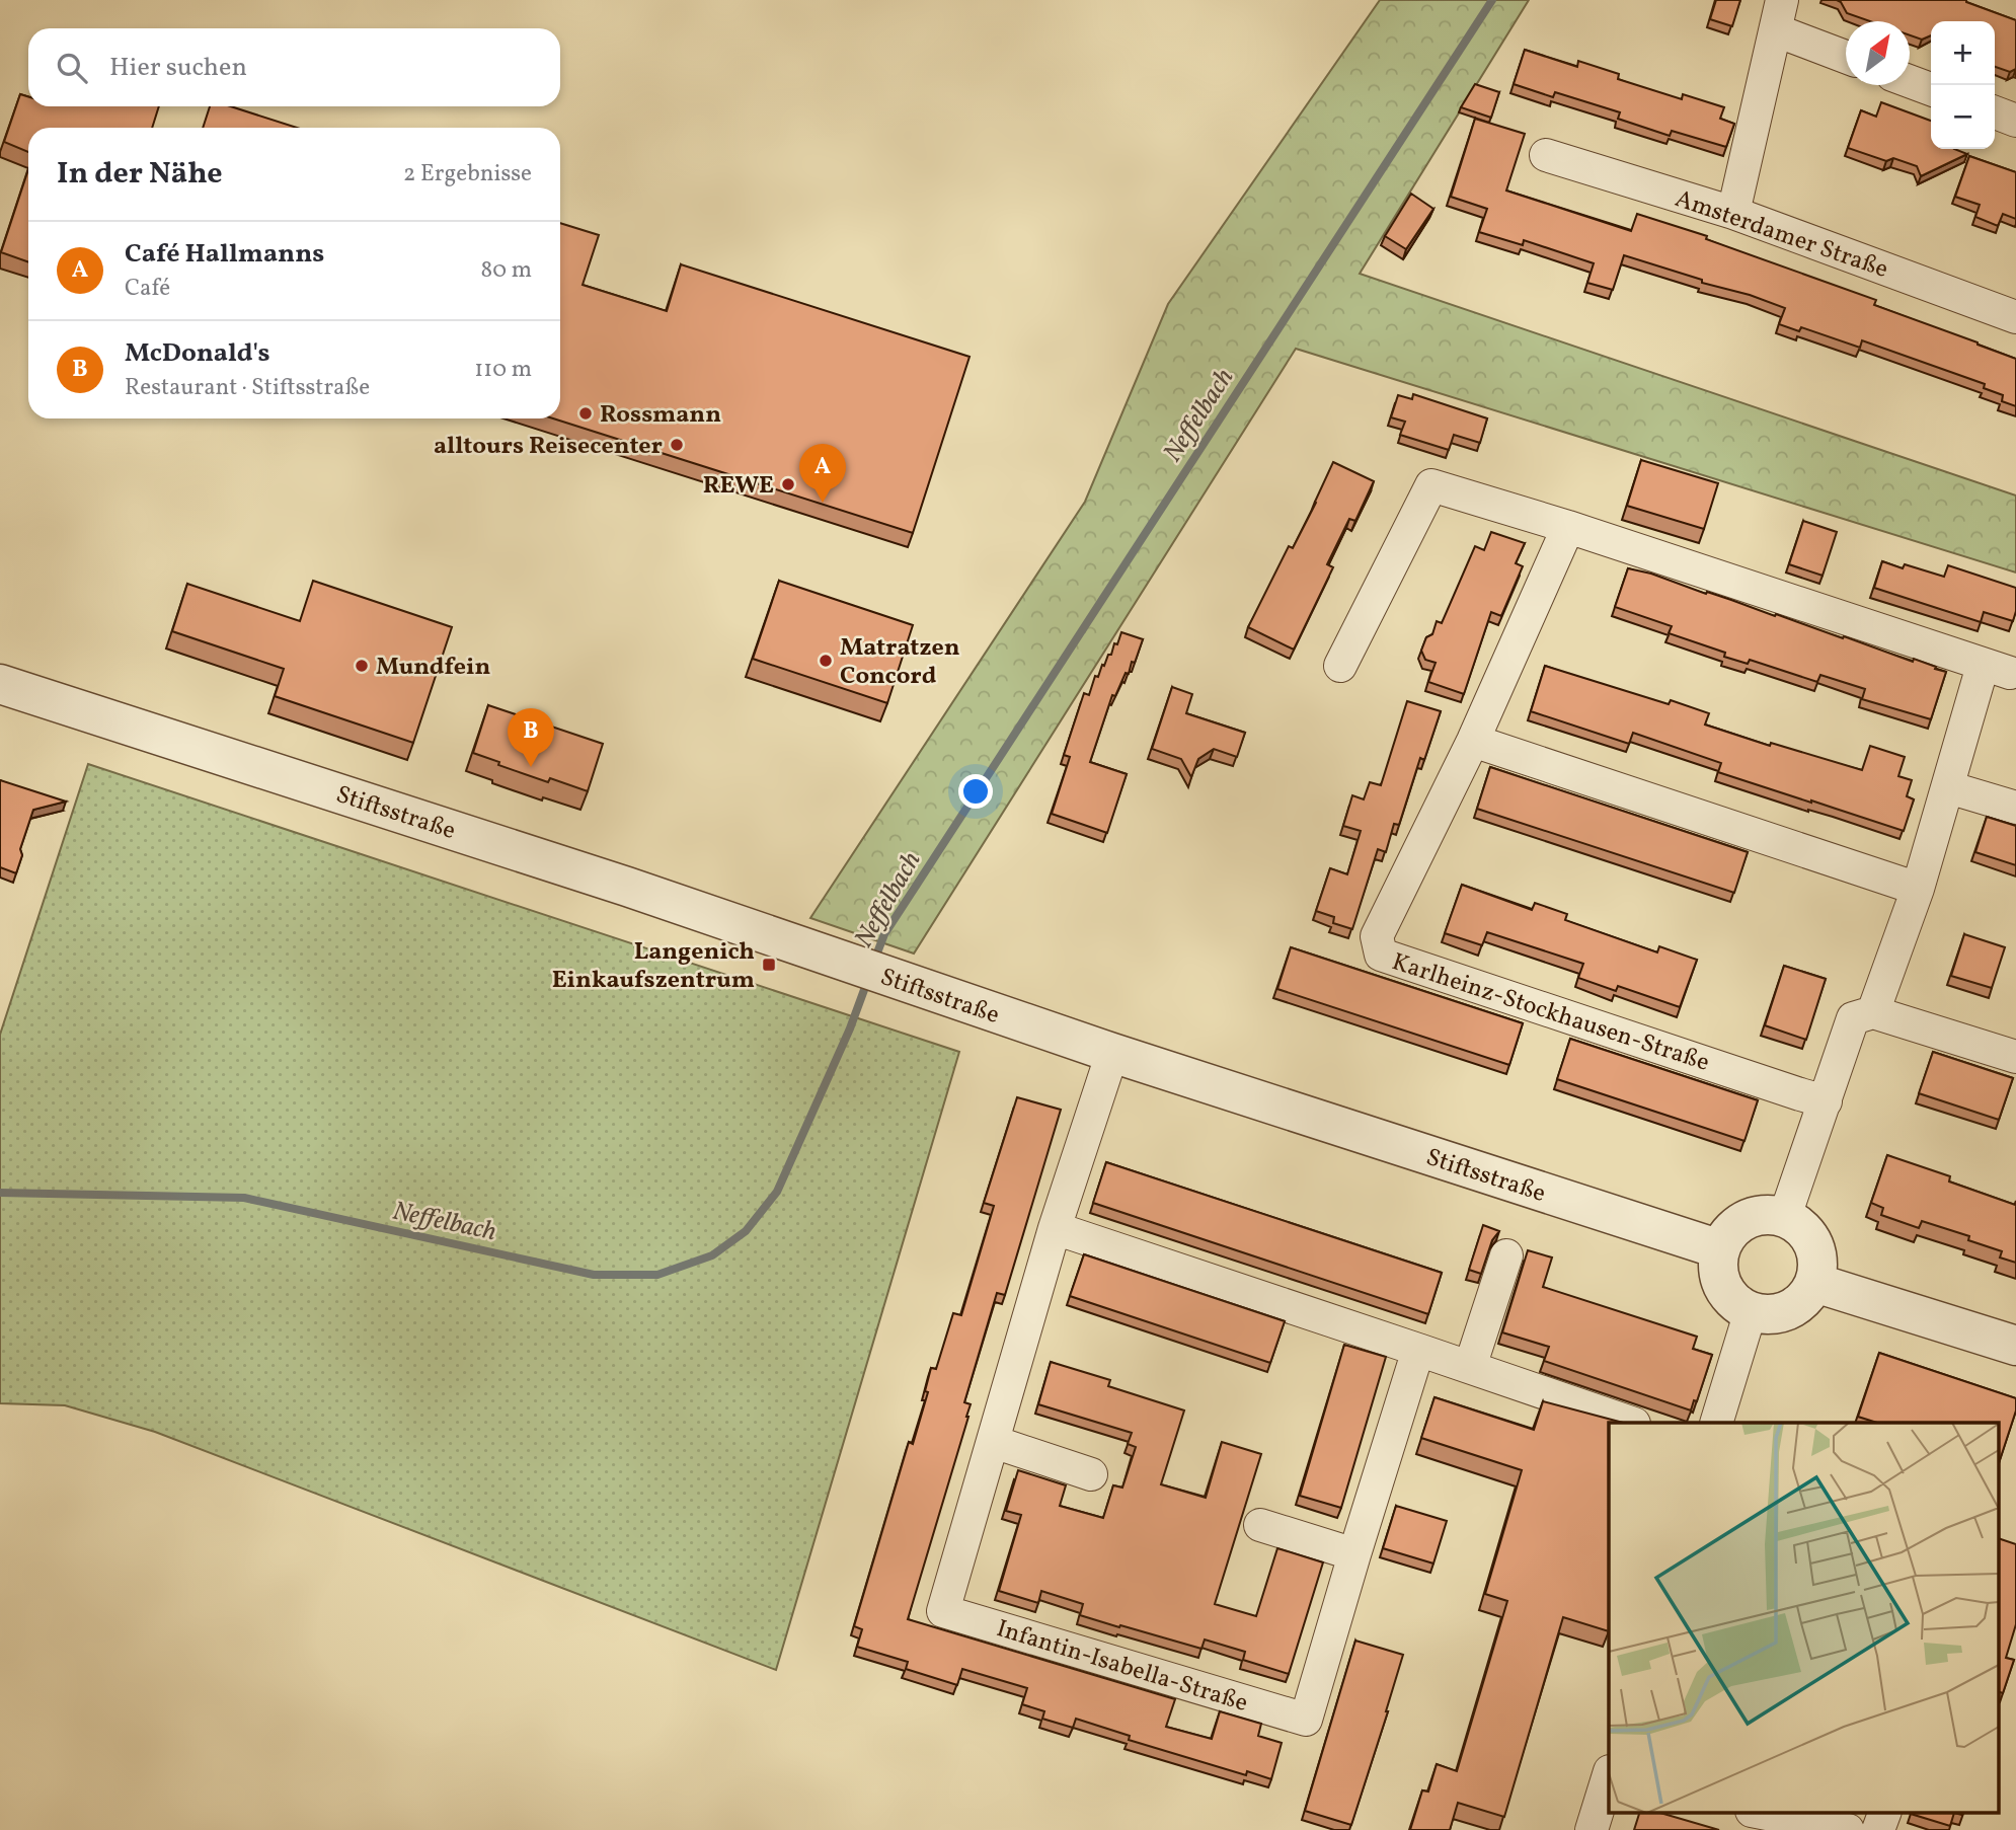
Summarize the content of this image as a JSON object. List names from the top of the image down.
{
  "streets": {
    "street": [
      "Amsterdamer Straße",
      "Stiftsstraße",
      "Karlheinz-Stockhausen-Straße",
      "Infantin-Isabella-Straße"
    ]
  },
  "crossings": [
    ["Stiftsstraße", "Infantin-Isabella-Straße"]
  ],
  "water": ["Neffelbach"],
  "places": {
    "other": [
      "Rossmann",
      "alltours Reisecenter",
      "REWE",
      "Matratzen Concord",
      "Mundfein"
    ],
    "transit": ["Langenich Einkaufszentrum"]
  },
  "north": "top right",
  "page": {
    "map_buttons": ["+", "−"],
    "search": "Hier suchen",
    "heading": ["In der Nähe", "2 Ergebnisse"],
    "list": [
      {
        "mark": "A",
        "name": "Café Hallmanns",
        "note": "Café",
        "value": "80 m"
      },
      {
        "mark": "B",
        "name": "McDonald's",
        "note": "Restaurant · Stiftsstraße",
        "value": "110 m"
      }
    ],
    "pins": ["A", "B"]
  }
}
